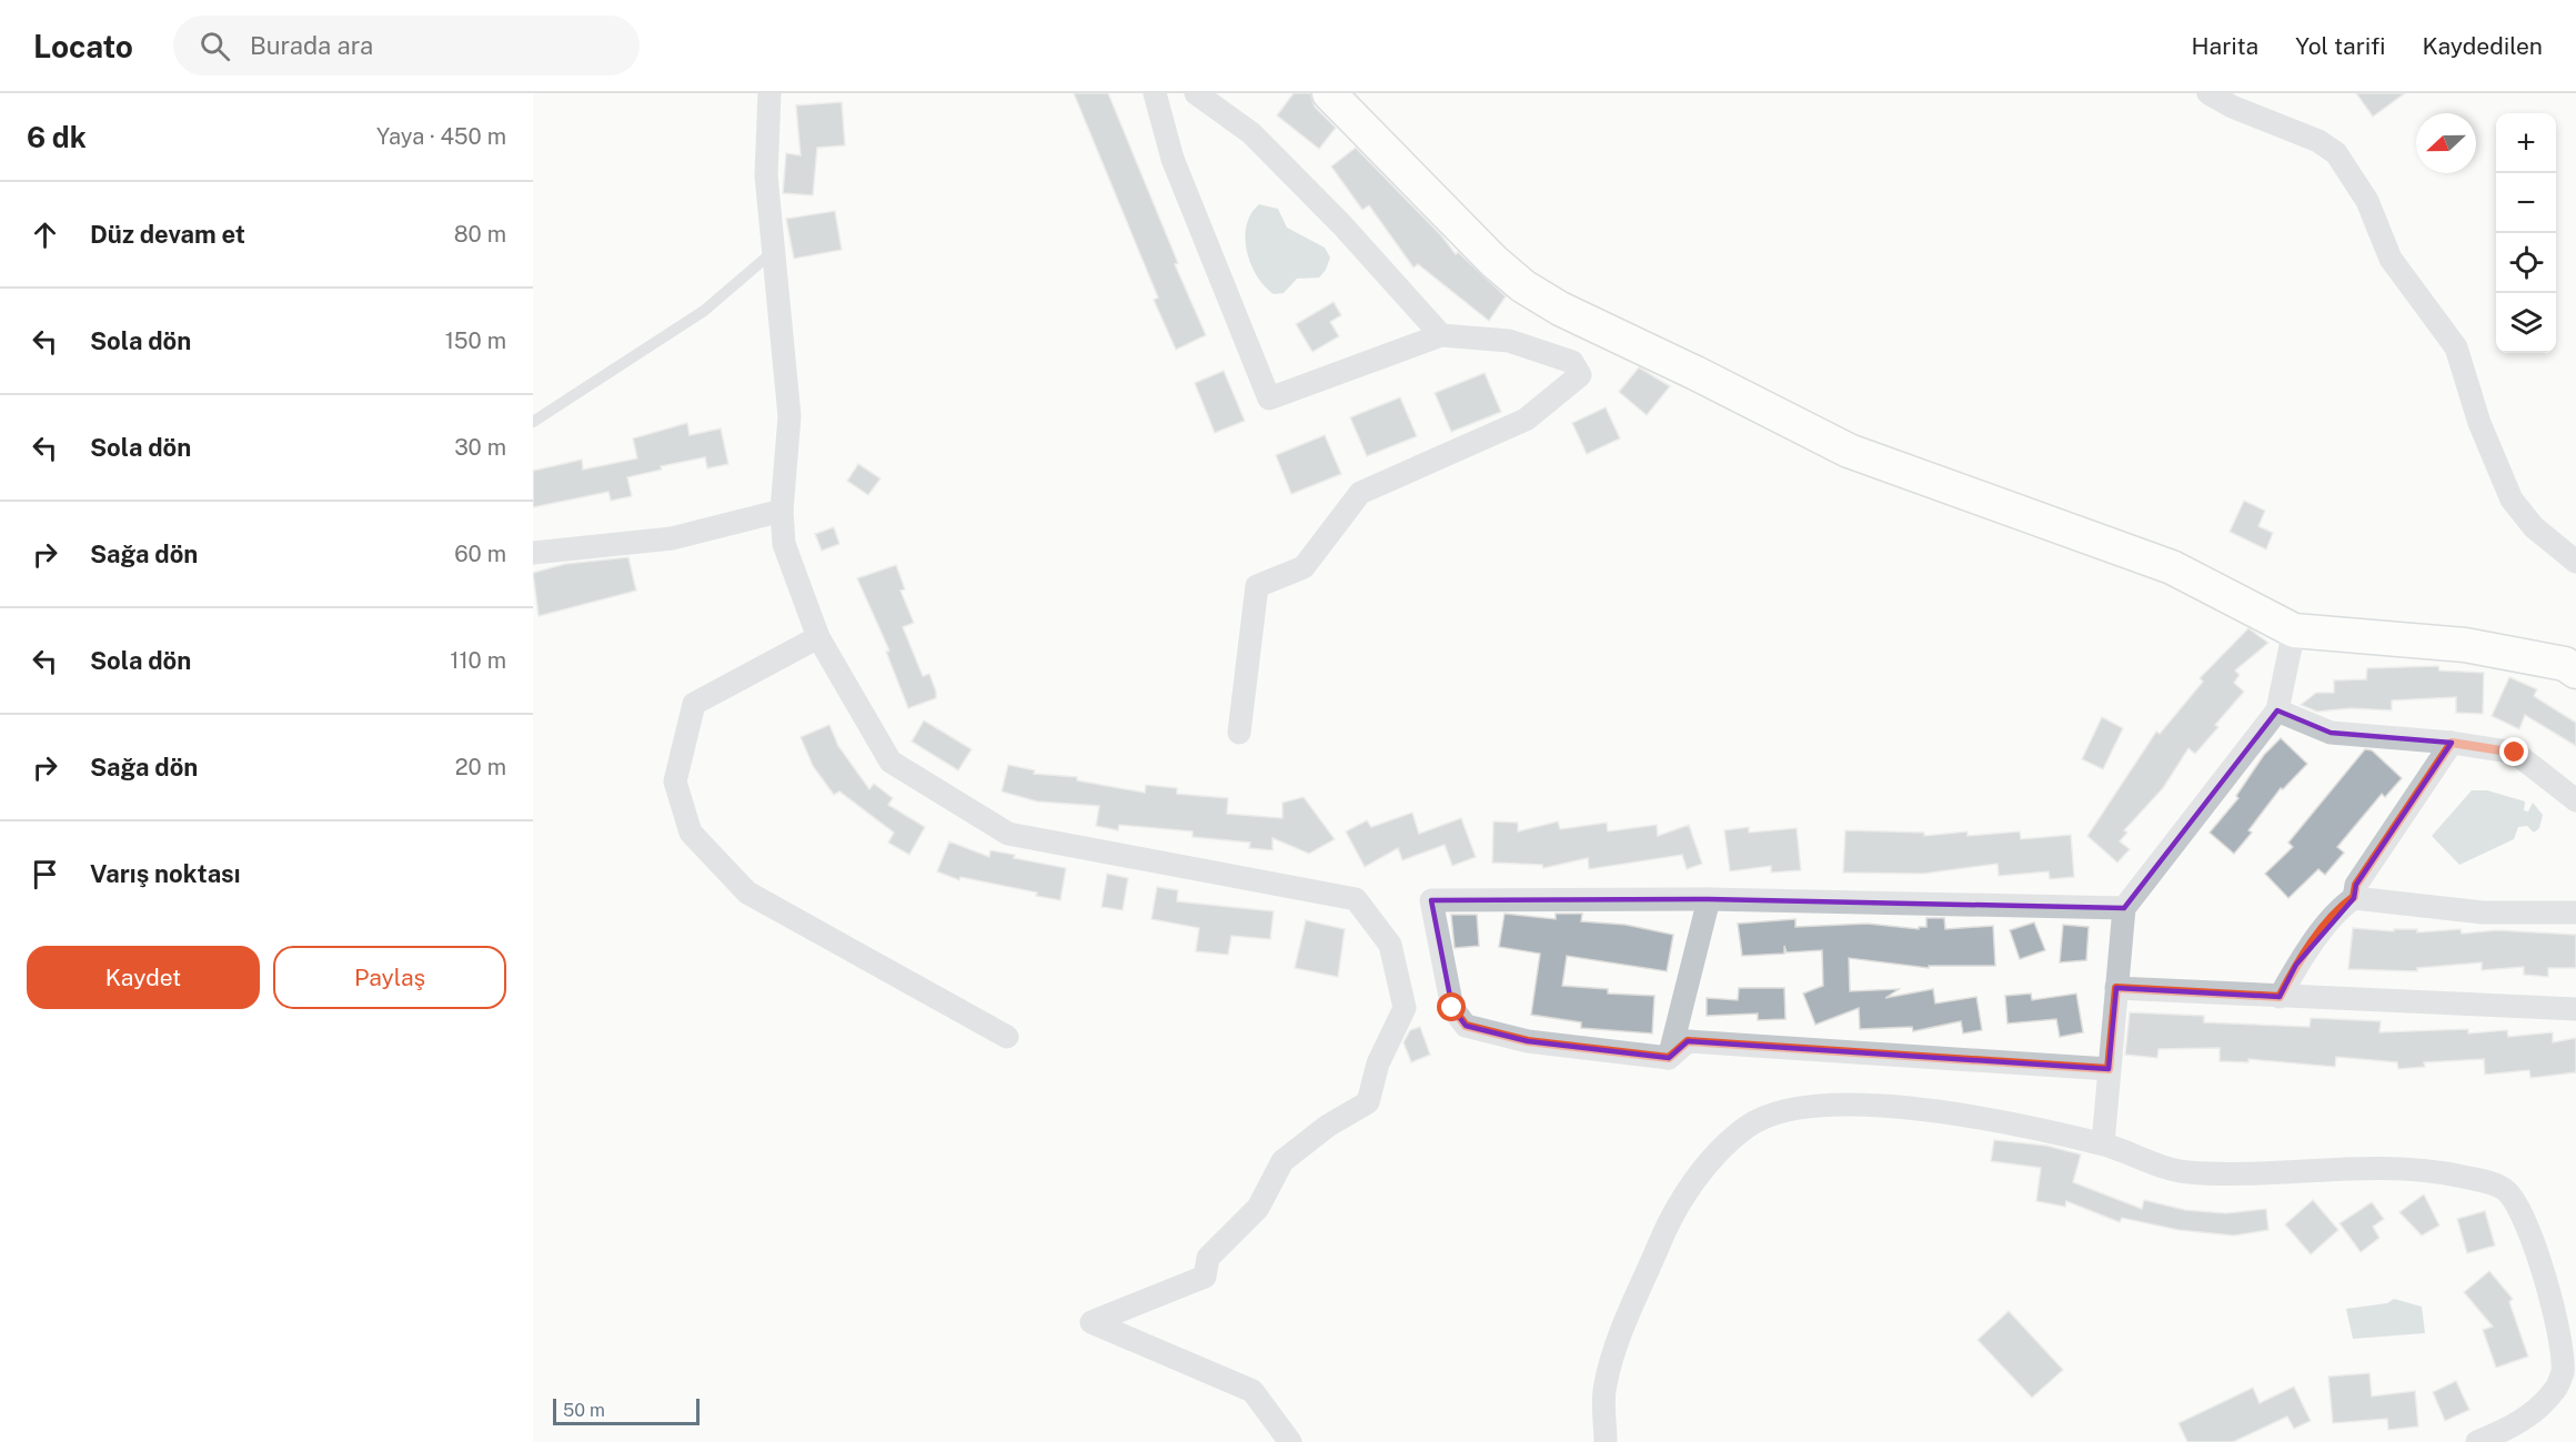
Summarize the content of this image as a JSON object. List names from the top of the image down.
{
  "scale_bar": "50 m",
  "north": "left",
  "page": {
    "header": "Locato",
    "search": "Burada ara",
    "nav": ["Harita", "Yol tarifi", "Kaydedilen"],
    "heading": ["6 dk", "Yaya · 450 m"],
    "map_buttons": ["+", "−"],
    "list": [
      ["Düz devam et", "80 m"],
      ["Sola dön", "150 m"],
      ["Sola dön", "30 m"],
      ["Sağa dön", "60 m"],
      ["Sola dön", "110 m"],
      ["Sağa dön", "20 m"],
      "Varış noktası"
    ],
    "buttons": ["Kaydet", "Paylaş"],
    "scale": "50 m"
  }
}
